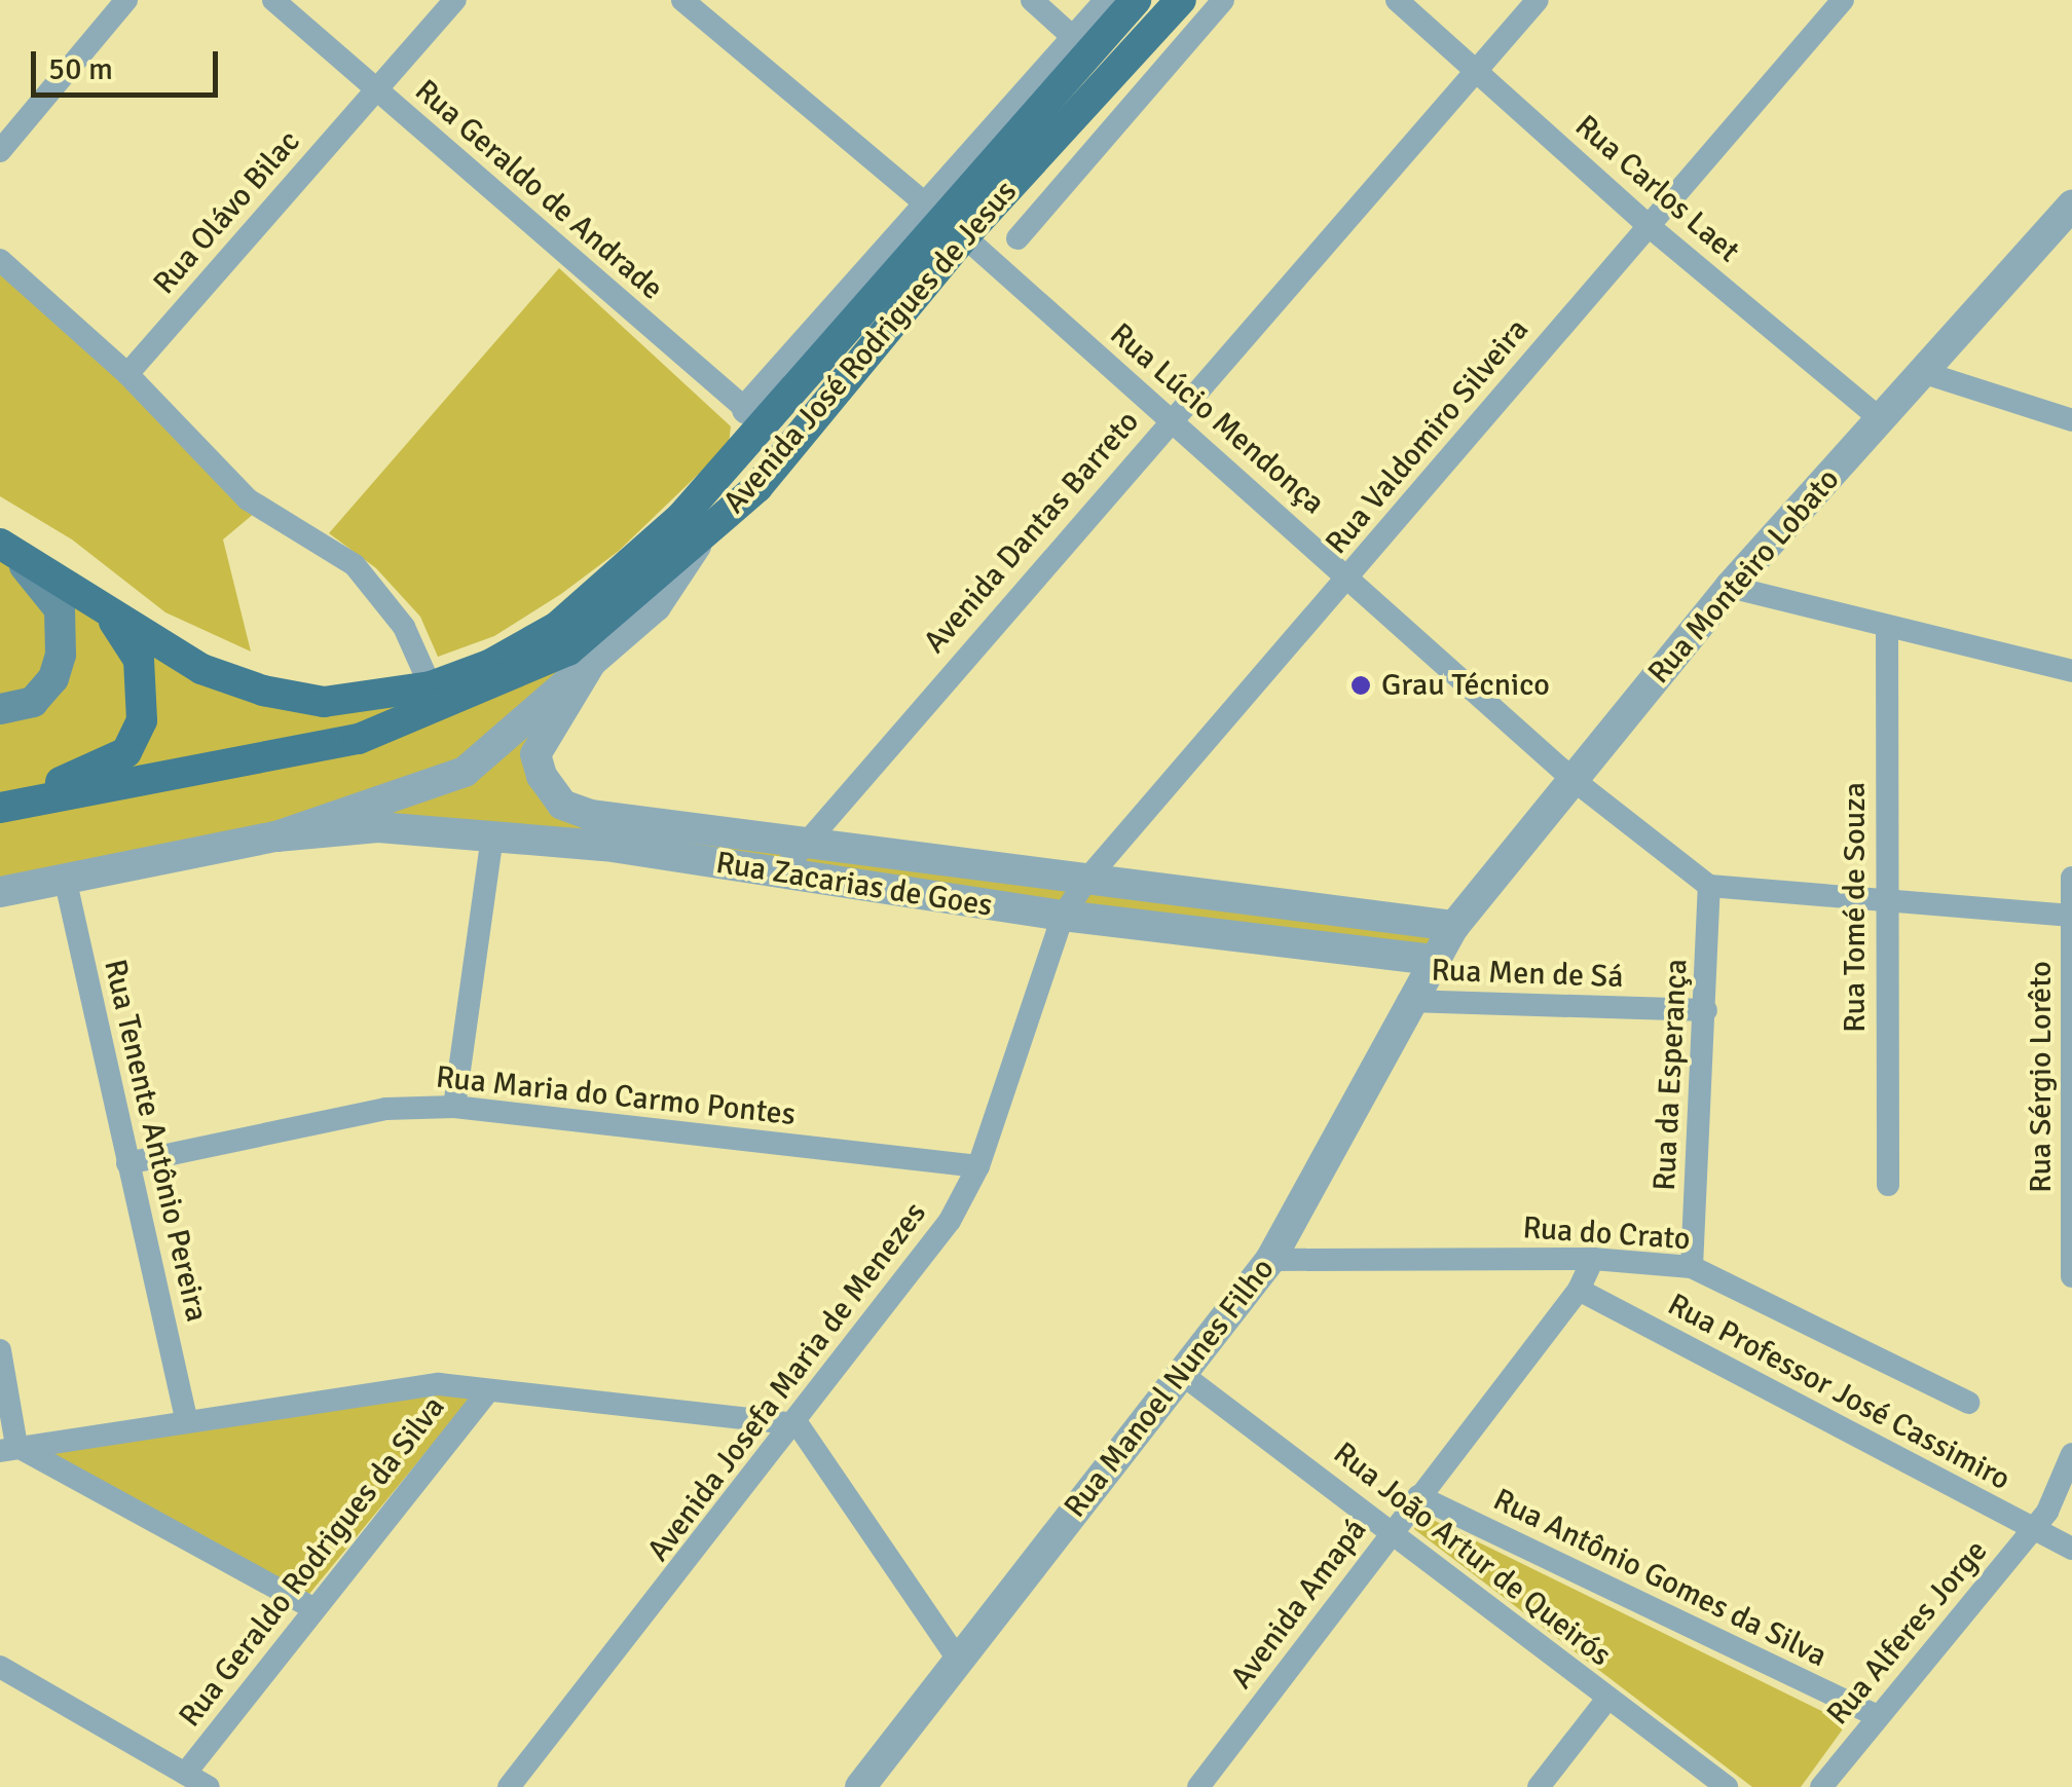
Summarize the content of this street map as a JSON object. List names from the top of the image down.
{
  "streets": {
    "main road": ["Avenida José Rodrigues de Jesus"],
    "street": [
      "Rua Carlos Laet",
      "Rua Geraldo de Andrade",
      "Rua Olávo Bilac",
      "Rua Lúcio Mendonça",
      "Rua Valdomiro Silveira",
      "Avenida Dantas Barreto",
      "Rua Monteiro Lobato",
      "Rua Zacarias de Goes",
      "Rua Tomé de Souza",
      "Rua Men de Sá",
      "Rua da Esperança",
      "Rua Sérgio Lorêto",
      "Rua Maria do Carmo Pontes",
      "Rua Tenente Antônio Pereira",
      "Rua do Crato",
      "Avenida Josefa Maria de Menezes",
      "Rua Manoel Nunes Filho",
      "Rua Professor José Cassimiro",
      "Rua João Artur de Queirós",
      "Rua Geraldo Rodrigues da Silva",
      "Rua Antônio Gomes da Silva",
      "Avenida Amapá",
      "Rua Alferes Jorge"
    ]
  },
  "crossings": [
    ["Rua Carlos Laet", "Rua Valdomiro Silveira"],
    ["Rua Carlos Laet", "Avenida Dantas Barreto"],
    ["Rua Carlos Laet", "Rua Monteiro Lobato"],
    ["Rua Geraldo de Andrade", "Rua Olávo Bilac"],
    ["Rua Geraldo de Andrade", "Avenida José Rodrigues de Jesus"],
    ["Avenida José Rodrigues de Jesus", "Rua Lúcio Mendonça"],
    ["Rua Lúcio Mendonça", "Rua Valdomiro Silveira"],
    ["Rua Lúcio Mendonça", "Avenida Dantas Barreto"],
    ["Rua Lúcio Mendonça", "Rua Monteiro Lobato"],
    ["Rua Lúcio Mendonça", "Rua da Esperança"],
    ["Rua Valdomiro Silveira", "Rua Zacarias de Goes"],
    ["Rua Valdomiro Silveira", "Avenida Josefa Maria de Menezes"],
    ["Avenida Dantas Barreto", "Rua Zacarias de Goes"],
    ["Rua Monteiro Lobato", "Rua Zacarias de Goes"],
    ["Rua Monteiro Lobato", "Rua Manoel Nunes Filho"],
    ["Rua Zacarias de Goes", "Avenida Josefa Maria de Menezes"],
    ["Rua Zacarias de Goes", "Rua Manoel Nunes Filho"],
    ["Rua Men de Sá", "Rua da Esperança"],
    ["Rua Men de Sá", "Rua Manoel Nunes Filho"],
    ["Rua da Esperança", "Rua do Crato"],
    ["Rua Maria do Carmo Pontes", "Rua Tenente Antônio Pereira"],
    ["Rua Maria do Carmo Pontes", "Avenida Josefa Maria de Menezes"],
    ["Rua do Crato", "Rua Manoel Nunes Filho"],
    ["Rua do Crato", "Avenida Amapá"],
    ["Rua Manoel Nunes Filho", "Rua João Artur de Queirós"],
    ["Rua Professor José Cassimiro", "Avenida Amapá"],
    ["Rua Professor José Cassimiro", "Rua Alferes Jorge"],
    ["Rua João Artur de Queirós", "Avenida Amapá"],
    ["Rua Antônio Gomes da Silva", "Avenida Amapá"],
    ["Rua Antônio Gomes da Silva", "Rua Alferes Jorge"]
  ],
  "places": ["Grau Técnico"],
  "scale_bar": "50 m"
}
